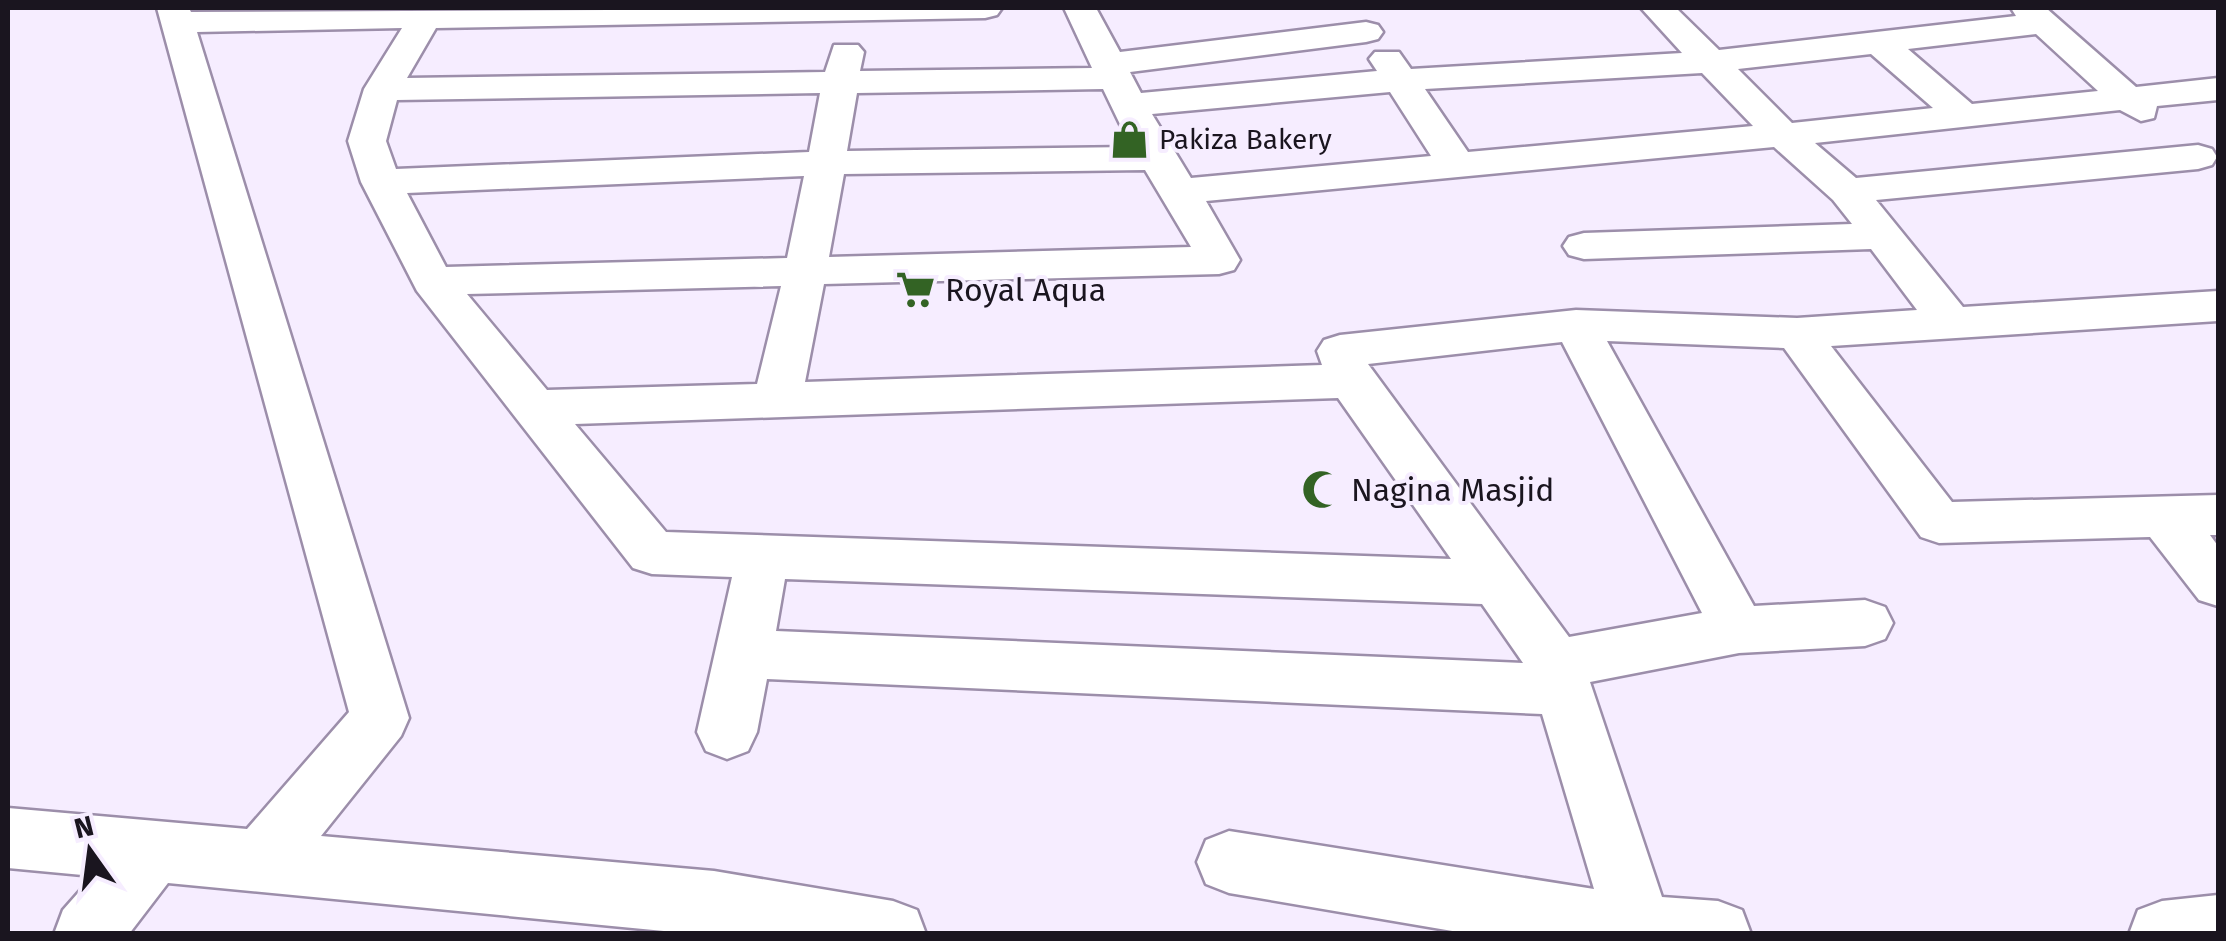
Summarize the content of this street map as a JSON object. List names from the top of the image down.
{
  "places": {
    "shop": ["Pakiza Bakery"],
    "supermarket": ["Royal Aqua"],
    "mosque": ["Nagina Masjid"]
  },
  "north": "top"
}
